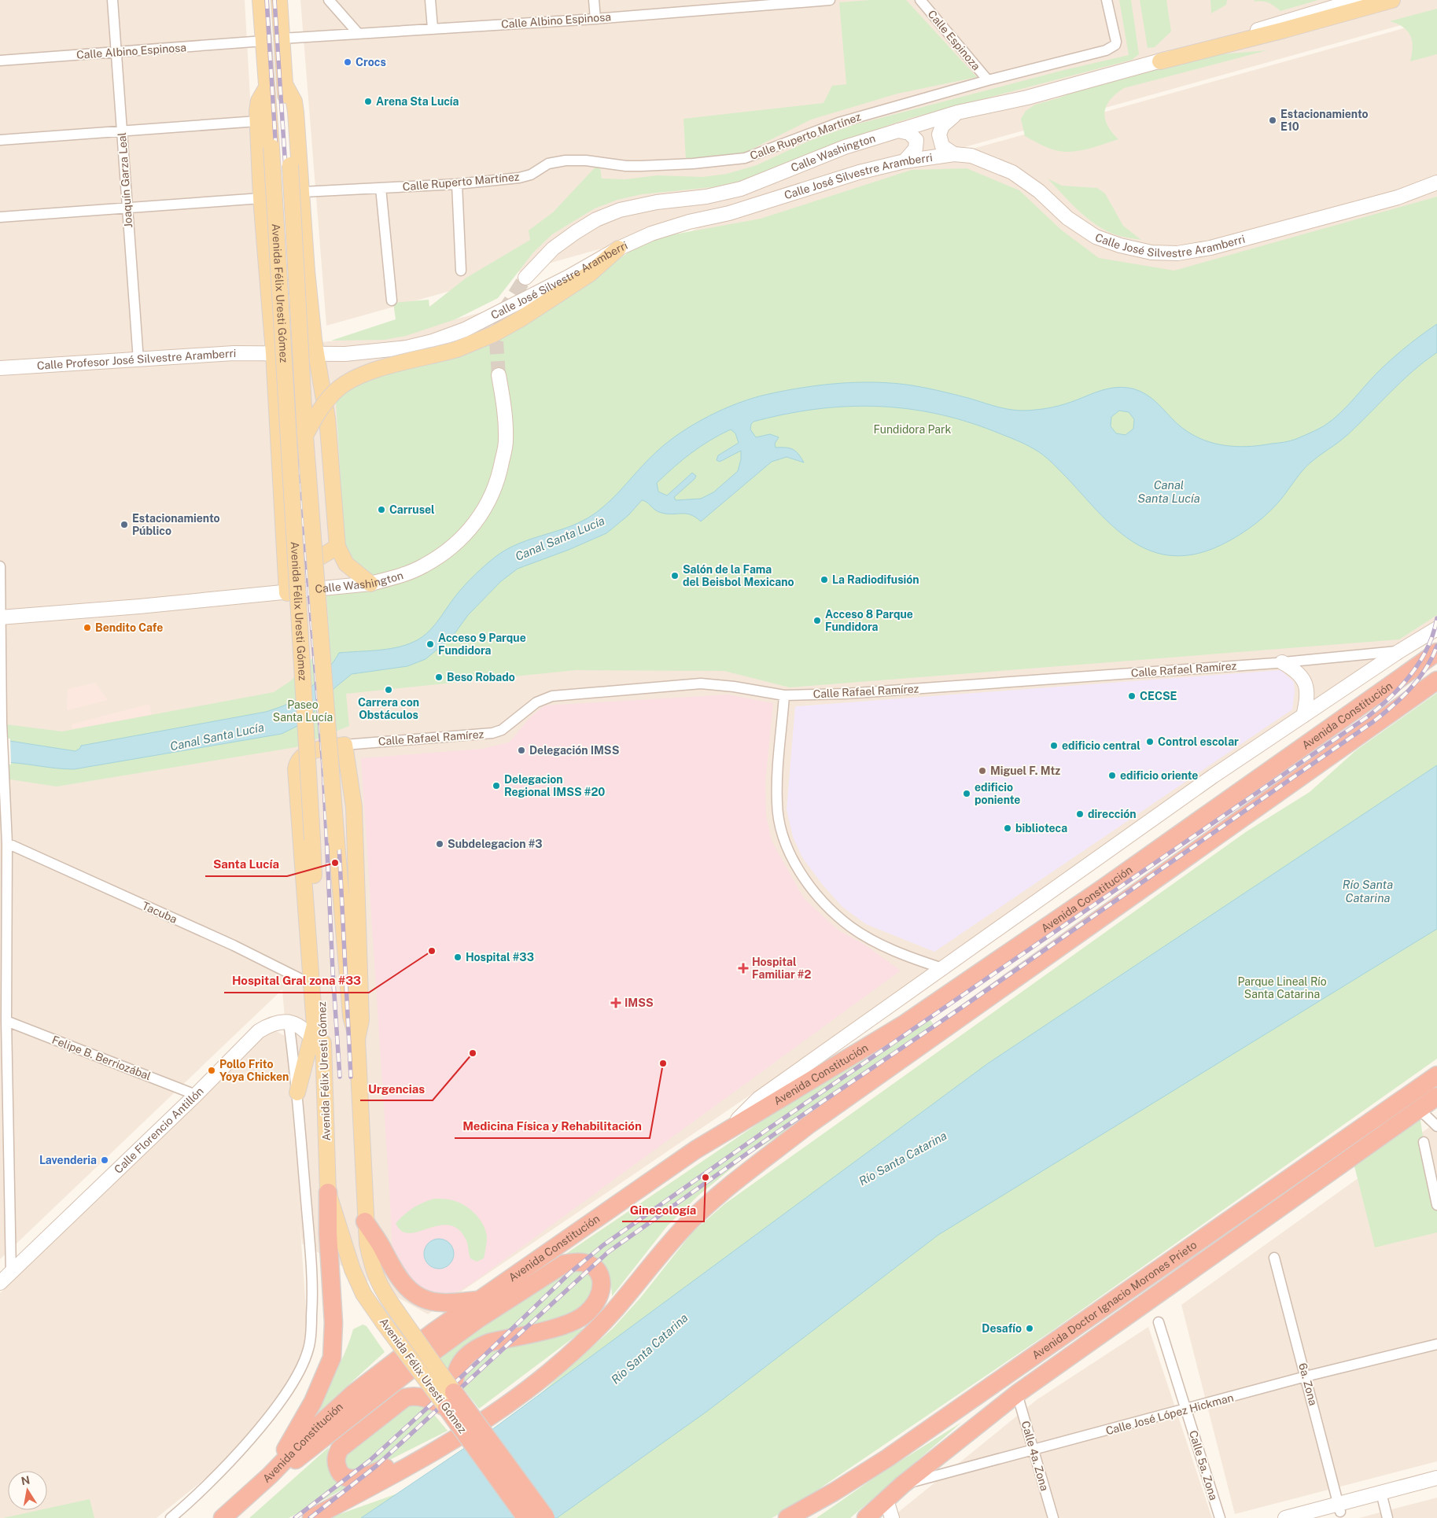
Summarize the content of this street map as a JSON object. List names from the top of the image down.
{
  "streets": {
    "highway": ["Avenida Félix Uresti Gómez", "Avenida Constitución", "Avenida Doctor Ignacio Morones Prieto"],
    "main road": [
      "Calle Washington",
      "Calle José Silvestre Aramberri",
      "Calle Profesor José Silvestre Aramberri",
      "Calle Florencio Antillón"
    ],
    "street": [
      "Calle Albino Espinosa",
      "Calle Espinoza",
      "Calle Ruperto Martínez",
      "Joaquín Garza Leal",
      "Calle Rafael Ramírez",
      "Tacuba",
      "Felipe B. Berriozábal",
      "6a. Zona",
      "Calle José López Hickman",
      "Calle 4a. Zona",
      "Calle 5a. Zona"
    ]
  },
  "crossings": [
    ["Calle Albino Espinosa", "Joaquín Garza Leal"],
    ["Calle Albino Espinosa", "Avenida Félix Uresti Gómez"],
    ["Calle Espinoza", "Calle Ruperto Martínez"],
    ["Calle José Silvestre Aramberri", "Calle Profesor José Silvestre Aramberri"],
    ["Joaquín Garza Leal", "Calle Profesor José Silvestre Aramberri"],
    ["Felipe B. Berriozábal", "Calle Florencio Antillón"],
    ["Avenida Doctor Ignacio Morones Prieto", "Calle José López Hickman"],
    ["Avenida Doctor Ignacio Morones Prieto", "Calle 4a. Zona"],
    ["6a. Zona", "Calle José López Hickman"],
    ["Calle José López Hickman", "Calle 4a. Zona"],
    ["Calle José López Hickman", "Calle 5a. Zona"]
  ],
  "water": ["Canal Santa Lucía", "Río Santa Catarina"],
  "parks": ["Fundidora Park", "Paseo Santa Lucía", "Parque Lineal Río Santa Catarina"],
  "places": {
    "other": [
      "Crocs",
      "Arena Sta Lucía",
      "Estacionamiento E10",
      "Carrusel",
      "Estacionamiento Público",
      "Salón de la Fama del Beisbol Mexicano",
      "La Radiodifusión",
      "Acceso 8 Parque Fundidora",
      "Bendito Cafe",
      "Acceso 9 Parque Fundidora",
      "Beso Robado",
      "Carrera con Obstáculos",
      "CECSE",
      "Control escolar",
      "edificio central",
      "Delegación IMSS",
      "Miguel F. Mtz",
      "edificio oriente",
      "Delegacion Regional IMSS #20",
      "edificio poniente",
      "dirección",
      "biblioteca",
      "Subdelegacion #3",
      "Santa Lucía",
      "Hospital Gral zona #33",
      "Hospital #33",
      "Urgencias",
      "Medicina Física y Rehabilitación",
      "Pollo Frito Yoya Chicken",
      "Lavenderia",
      "Ginecología",
      "Desafío"
    ],
    "health": ["Hospital Familiar #2", "IMSS"]
  },
  "north": "top"
}
